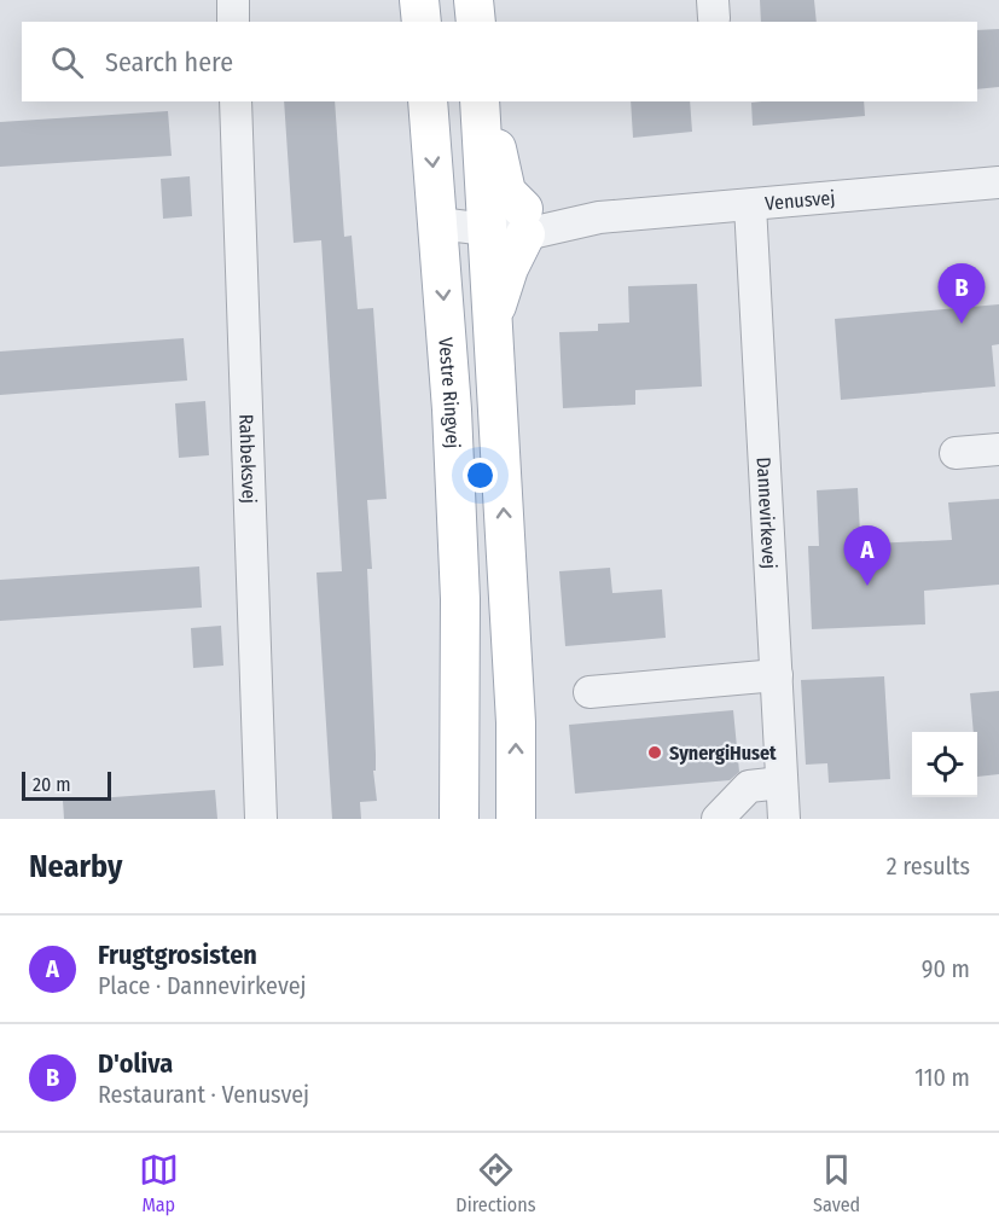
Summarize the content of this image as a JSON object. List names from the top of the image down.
{
  "streets": {
    "main road": ["Vestre Ringvej"],
    "street": ["Venusvej", "Rahbeksvej", "Dannevirkevej"]
  },
  "crossings": [
    ["Venusvej", "Vestre Ringvej"],
    ["Venusvej", "Dannevirkevej"]
  ],
  "places": ["SynergiHuset"],
  "scale_bar": "20 m",
  "page": {
    "search": "Search here",
    "pins": ["B", "A"],
    "scale": "20 m",
    "heading": ["Nearby", "2 results"],
    "list": [
      {
        "mark": "A",
        "name": "Frugtgrosisten",
        "note": "Place · Dannevirkevej",
        "value": "90 m"
      },
      {
        "mark": "B",
        "name": "D'oliva",
        "note": "Restaurant · Venusvej",
        "value": "110 m"
      }
    ],
    "nav": ["Map", "Directions", "Saved"]
  }
}
